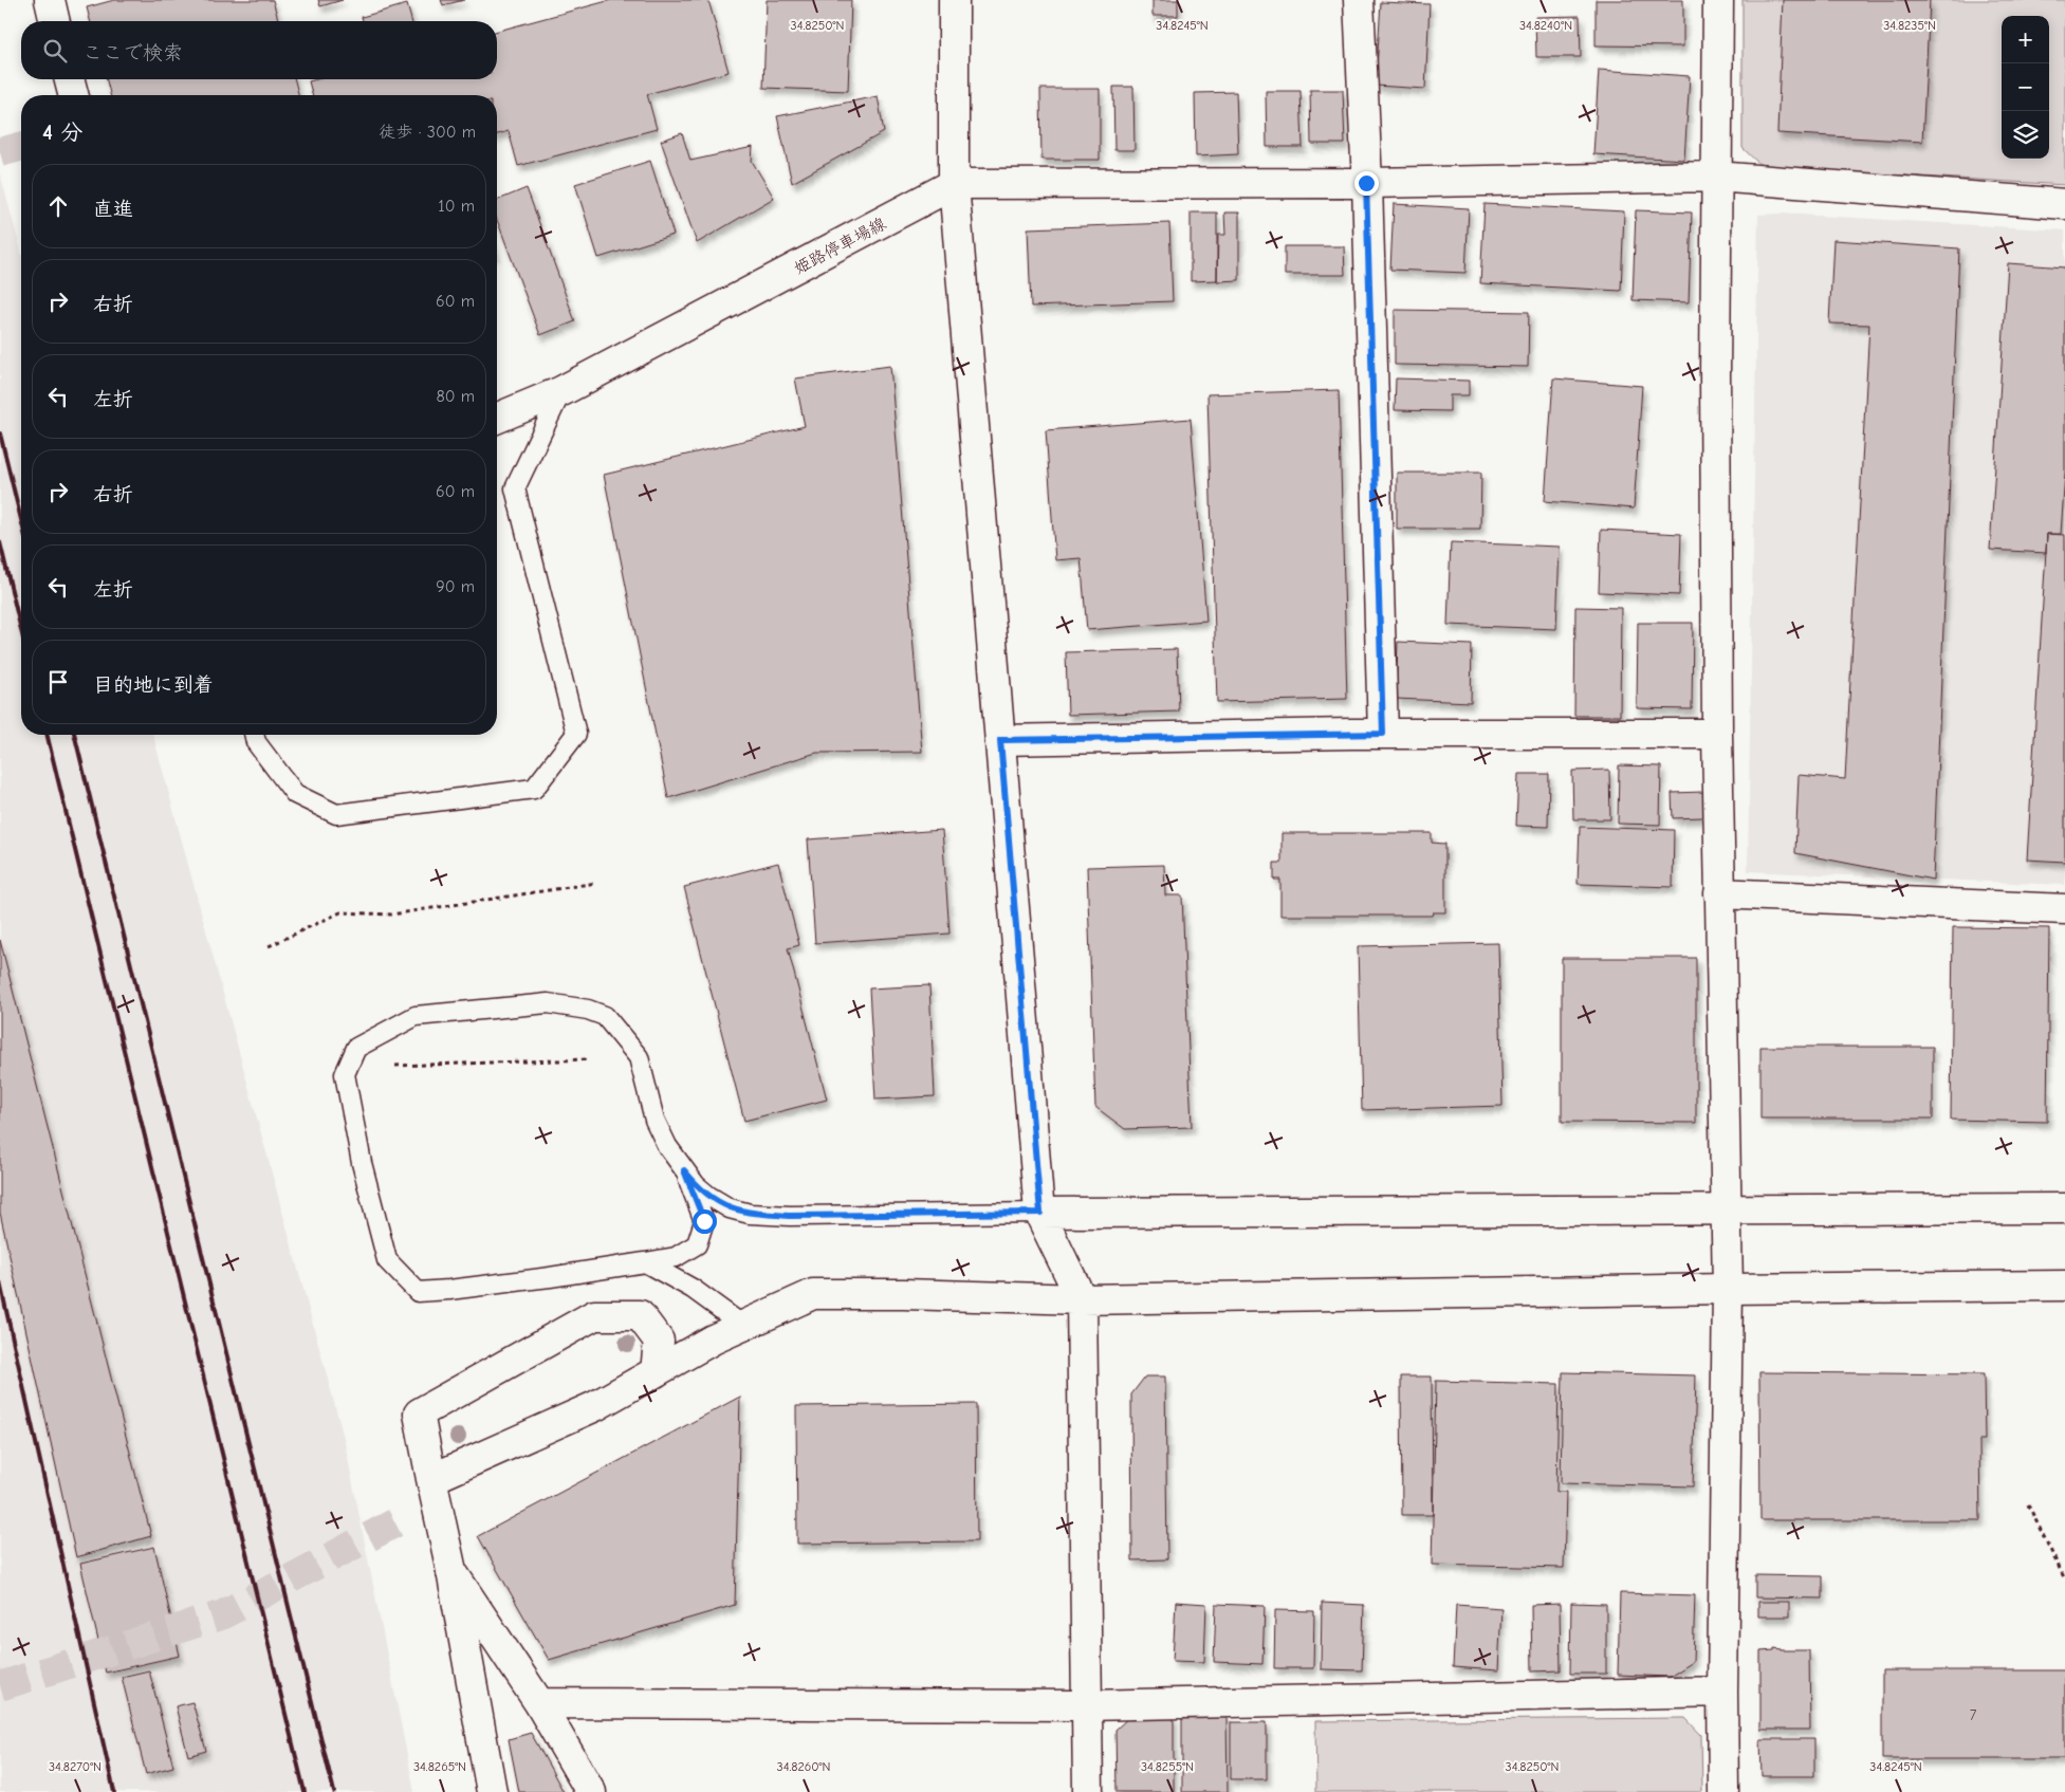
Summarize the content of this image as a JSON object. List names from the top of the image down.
{
  "streets": {
    "street": ["姫路停車場線"]
  },
  "house_numbers": ["7"],
  "page": {
    "map_buttons": ["+", "−"],
    "search": "ここで検索",
    "heading": ["4 分", "徒歩 · 300 m"],
    "list": [
      ["直進", "10 m"],
      ["右折", "60 m"],
      ["左折", "80 m"],
      ["右折", "60 m"],
      ["左折", "90 m"],
      "目的地に到着"
    ]
  },
  "coordinates": [
    "34.8250°N",
    "34.8245°N",
    "34.8240°N",
    "34.8235°N",
    "34.8270°N",
    "34.8265°N",
    "34.8260°N",
    "34.8255°N"
  ]
}
